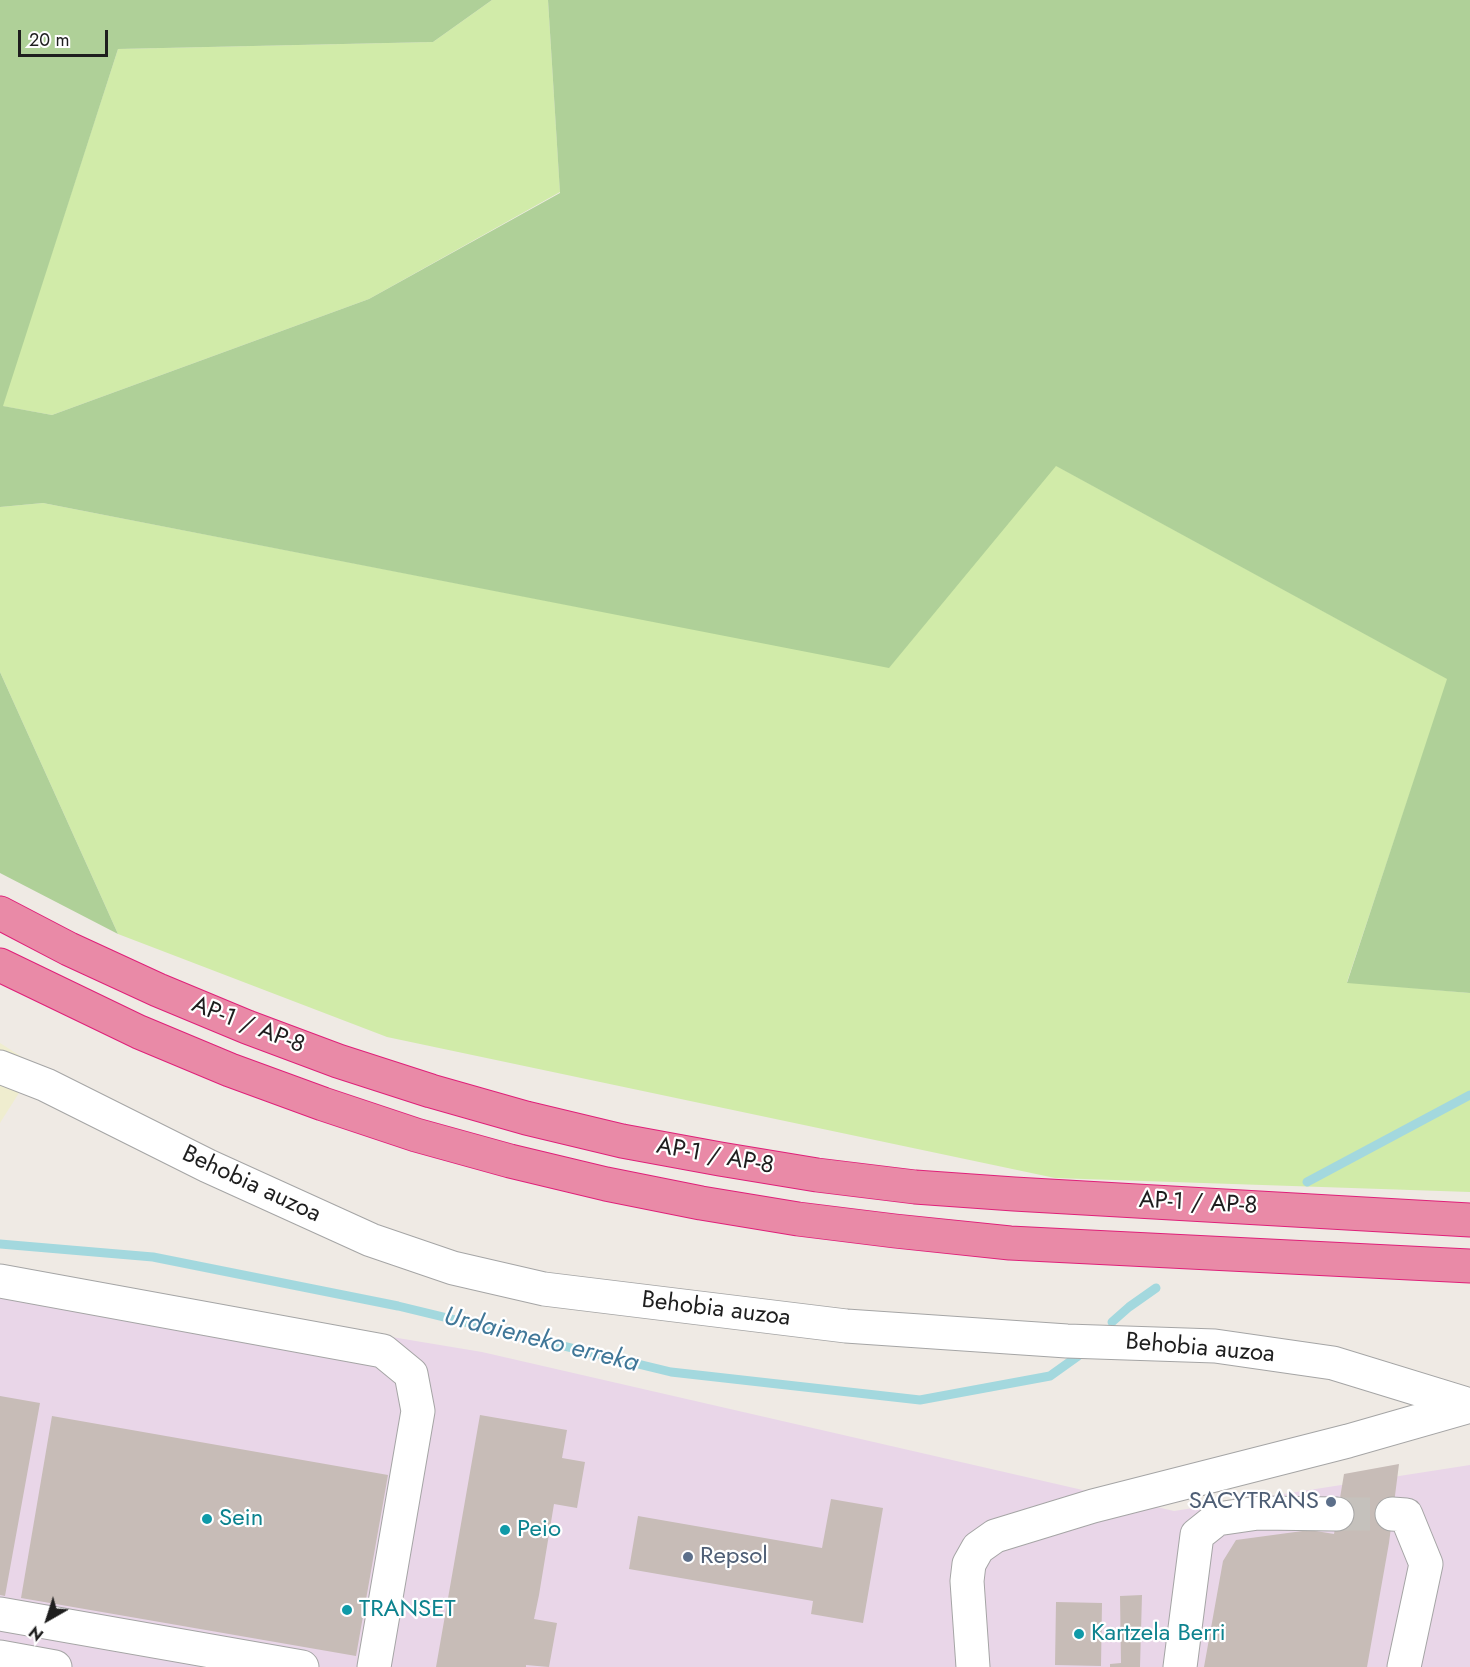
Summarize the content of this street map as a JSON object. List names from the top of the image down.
{
  "streets": {
    "highway": ["AP-1 / AP-8"],
    "street": ["Behobia auzoa"]
  },
  "water": ["Urdaieneko erreka"],
  "places": [
    "SACYTRANS",
    "Sein",
    "Peio",
    "Repsol",
    "TRANSET",
    "Kartzela Berri"
  ],
  "scale_bar": "20 m",
  "north": "bottom left"
}
